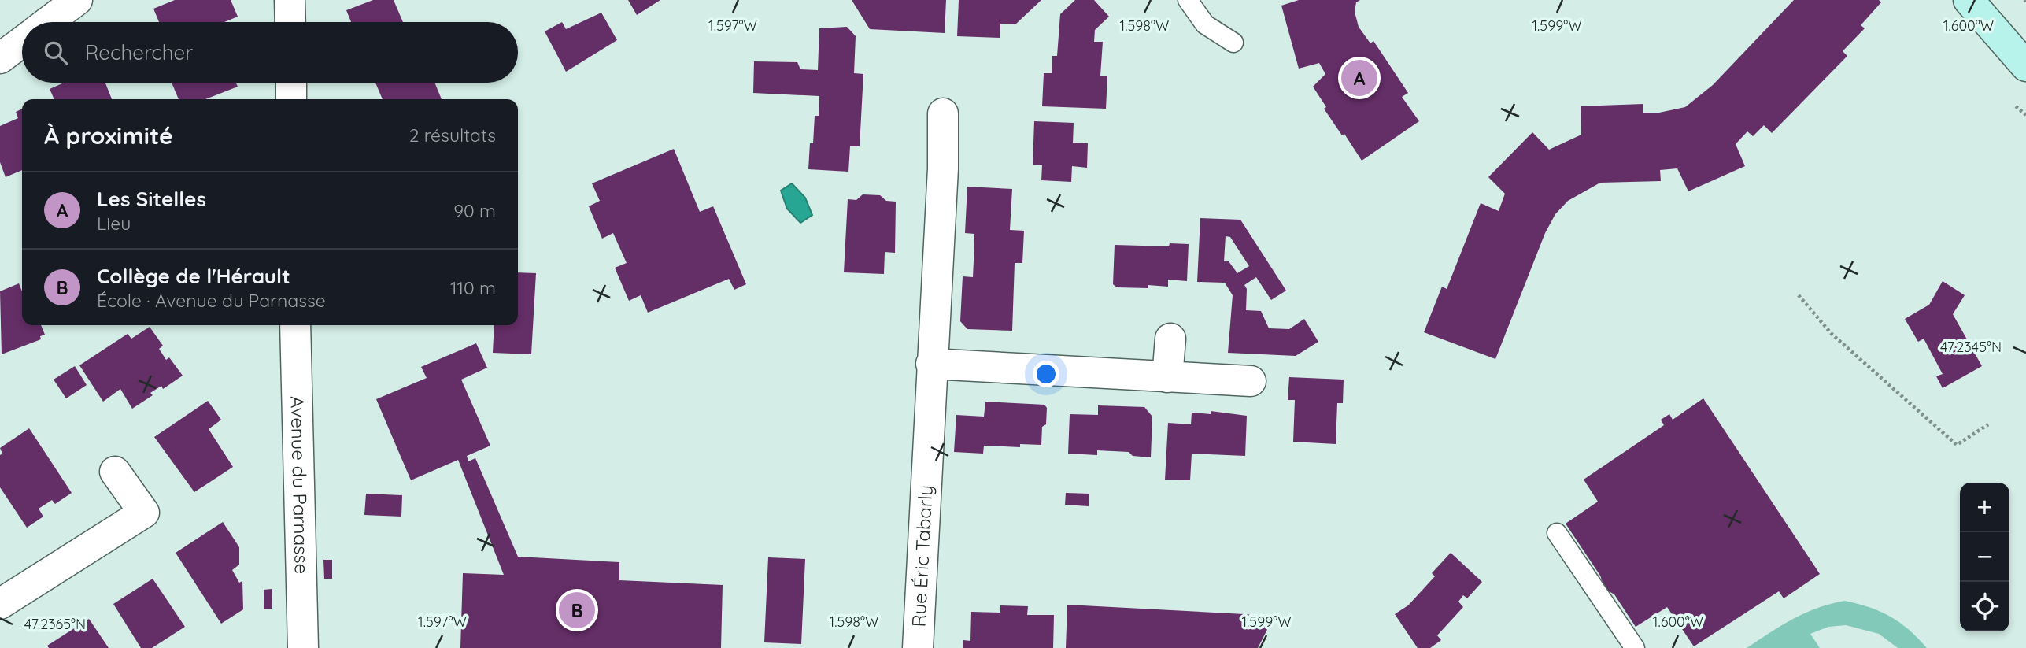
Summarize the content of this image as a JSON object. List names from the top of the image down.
{
  "streets": {
    "street": ["Avenue du Parnasse", "Rue Éric Tabarly"]
  },
  "page": {
    "search": "Rechercher",
    "pins": ["A", "B"],
    "heading": ["À proximité", "2 résultats"],
    "list": [
      {
        "mark": "A",
        "name": "Les Sitelles",
        "note": "Lieu",
        "value": "90 m"
      },
      {
        "mark": "B",
        "name": "Collège de l'Hérault",
        "note": "École · Avenue du Parnasse",
        "value": "110 m"
      }
    ],
    "map_buttons": ["+", "−"]
  },
  "coordinates": [
    "1.597°W",
    "1.598°W",
    "1.599°W",
    "1.600°W",
    "47.2345°N",
    "47.2365°N"
  ]
}
